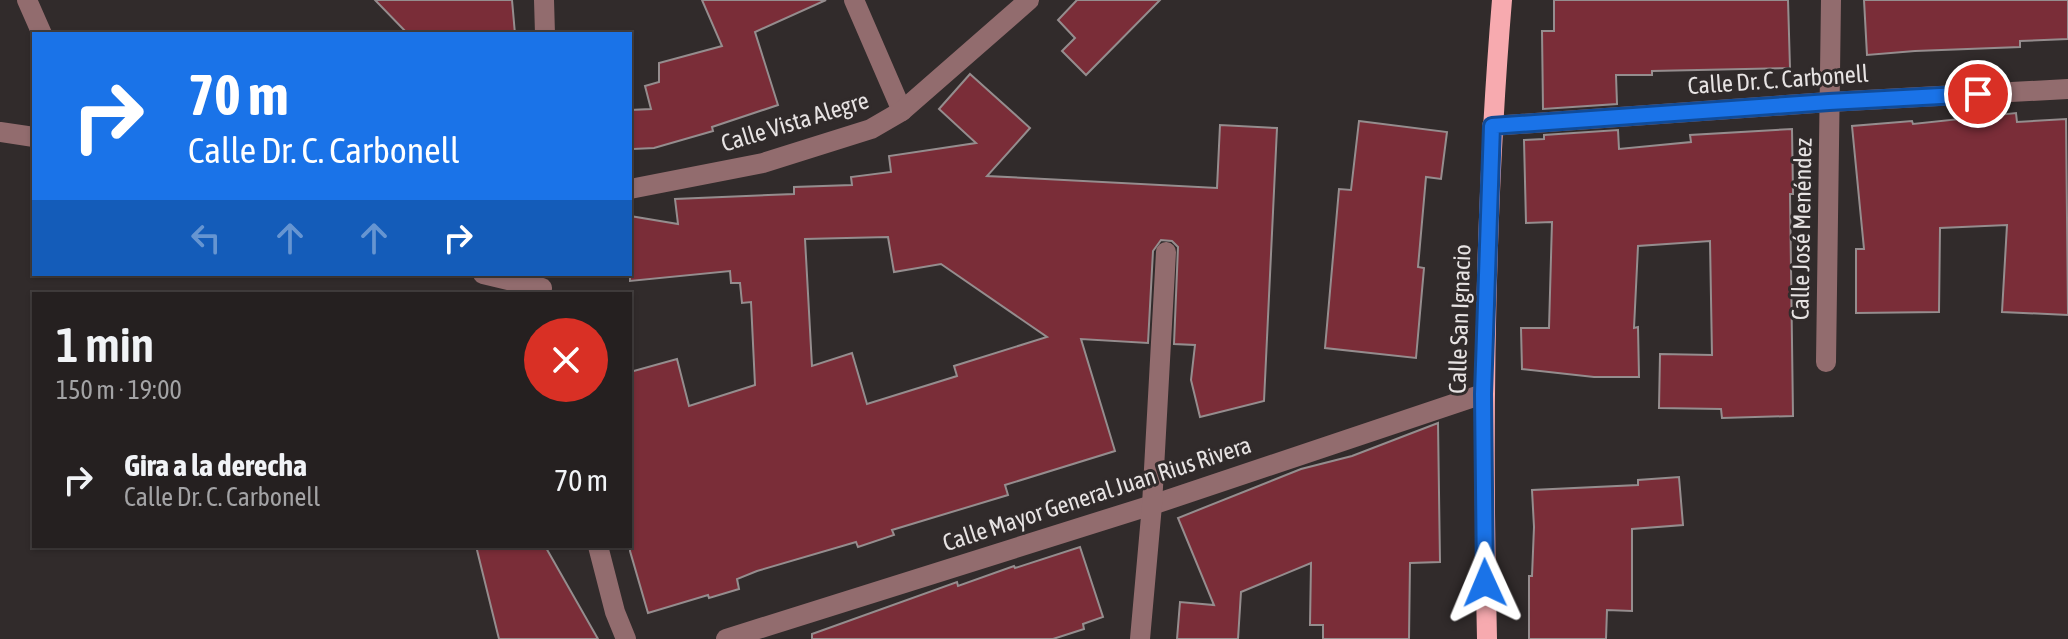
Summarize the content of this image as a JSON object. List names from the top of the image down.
{
  "streets": {
    "main road": ["Calle San Ignacio"],
    "street": [
      "Calle Dr. C. Carbonell",
      "Calle Vista Alegre",
      "Calle José Menéndez",
      "Calle Mayor General Juan Rius Rivera"
    ]
  },
  "crossings": [
    ["Calle Dr. C. Carbonell", "Calle José Menéndez"],
    ["Calle Dr. C. Carbonell", "Calle San Ignacio"],
    ["Calle San Ignacio", "Calle Mayor General Juan Rius Rivera"]
  ],
  "page": {
    "turn": ["70 m", "Calle Dr. C. Carbonell"],
    "heading": ["1 min", "150 m · 19:00"],
    "list": [
      {
        "name": "Gira a la derecha",
        "note": "Calle Dr. C. Carbonell",
        "value": "70 m"
      }
    ]
  }
}
